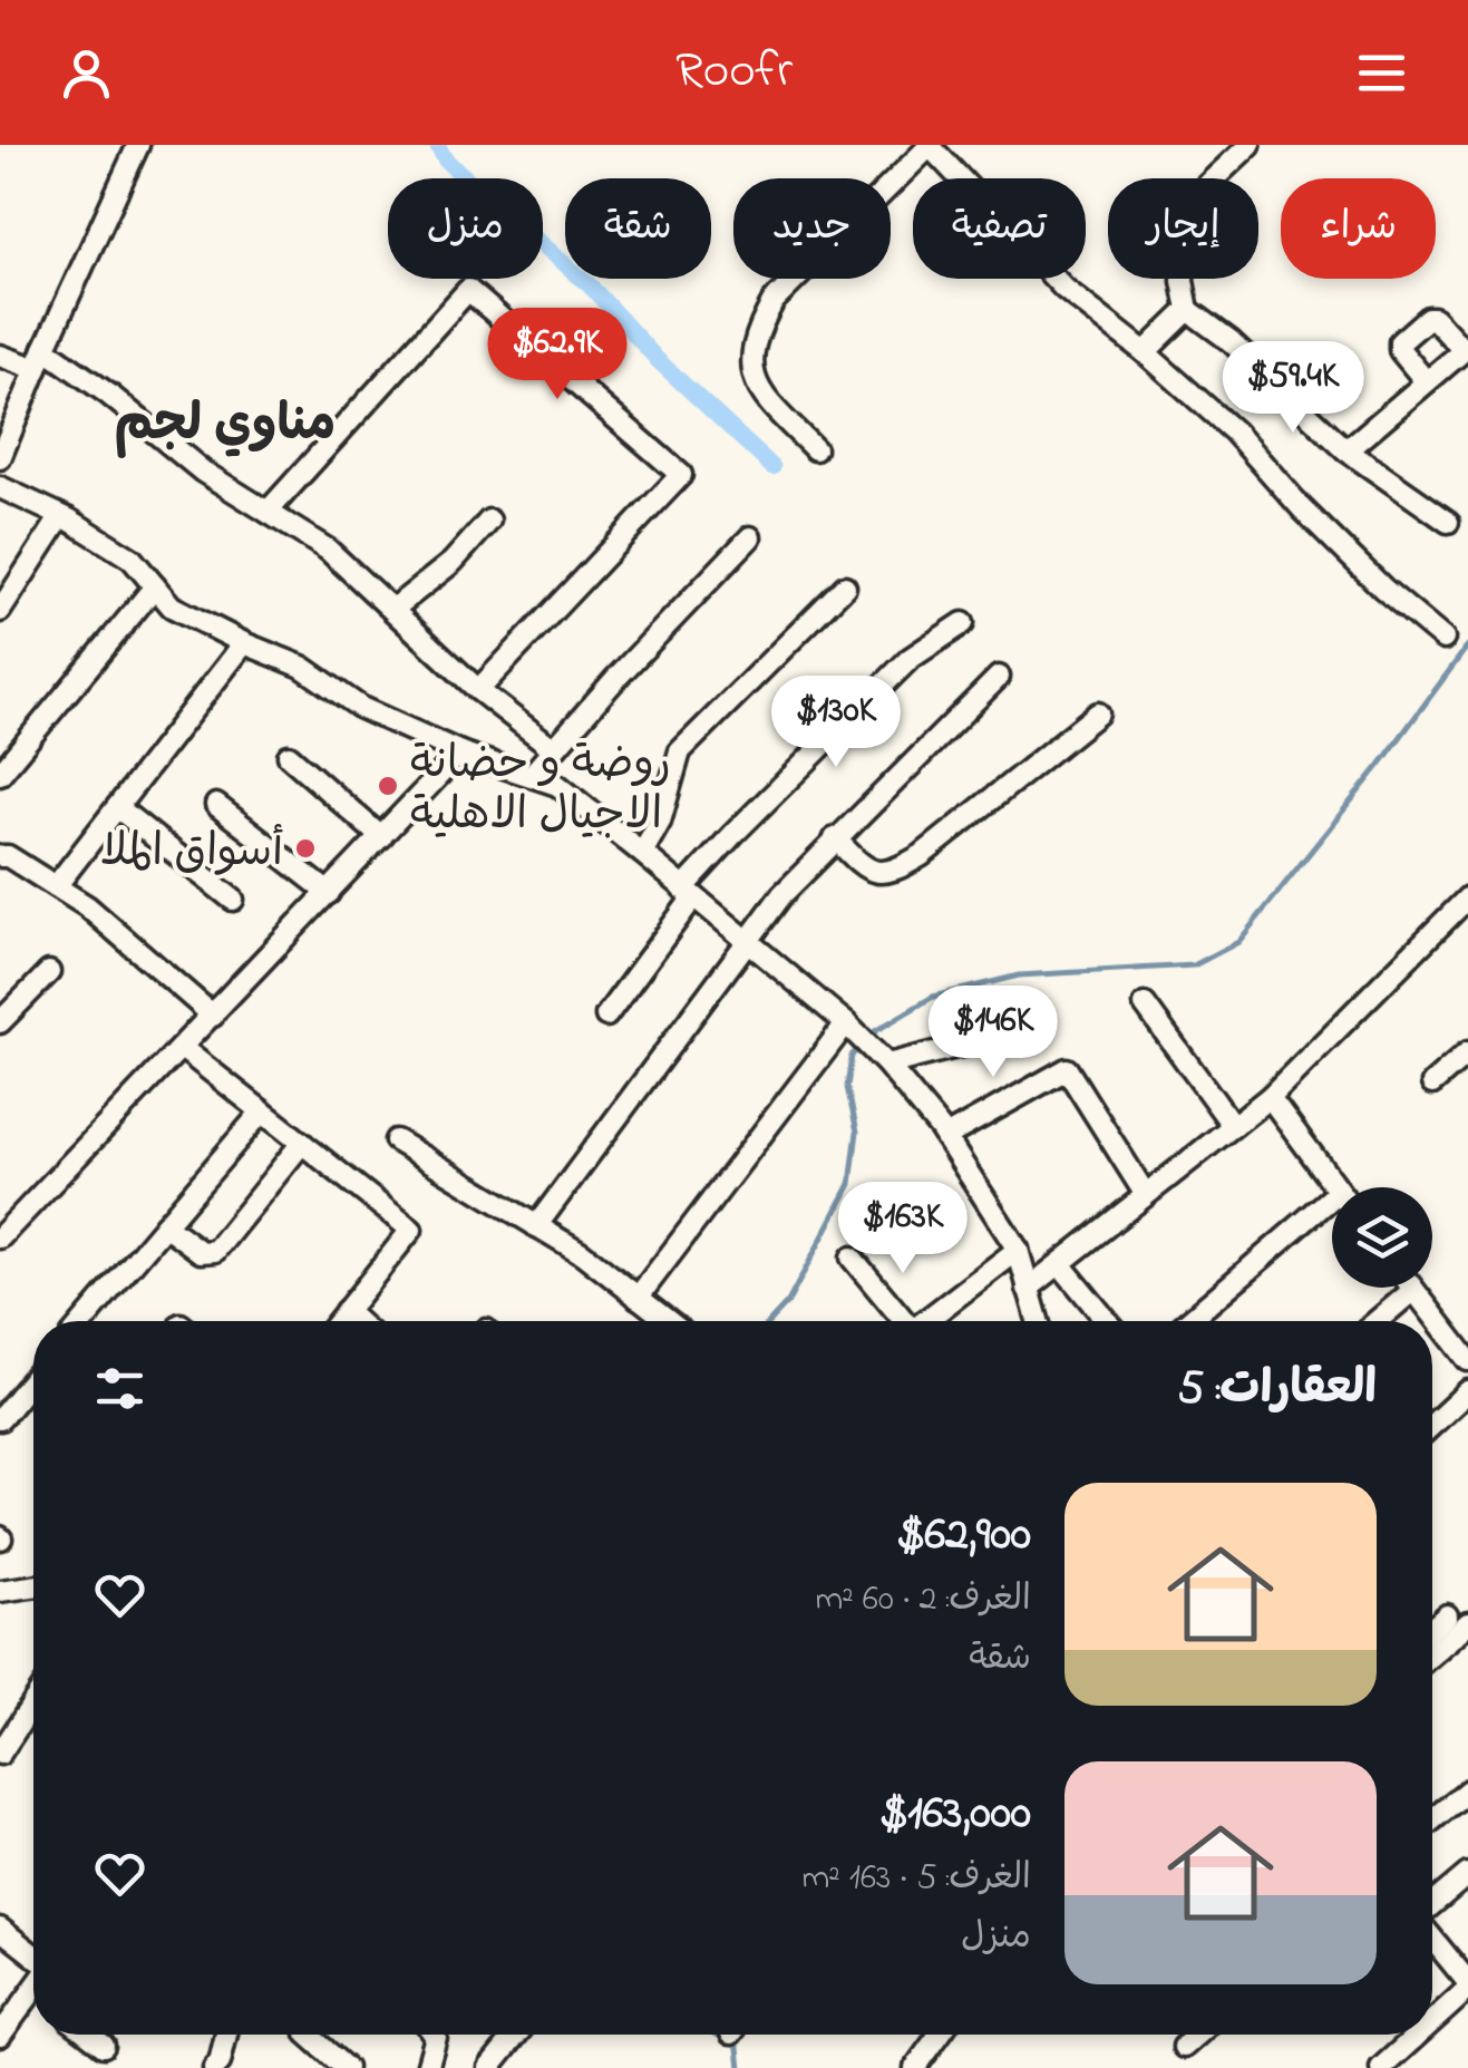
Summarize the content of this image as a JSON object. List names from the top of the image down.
{
  "districts": ["مناوي لجم"],
  "places": ["روضة و حضانة الاجيال الاهلية", "أسواق الملا"],
  "page": {
    "header": "Roofr",
    "chip": [
      "شراء",
      "إيجار",
      "تصفية",
      "جديد",
      "شقة",
      "منزل"
    ],
    "price": [
      "$62.9K",
      "$59.4K",
      "$130K",
      "$146K",
      "$163K"
    ],
    "heading": "العقارات: 5",
    "list": [
      {
        "name": "$62,900",
        "note": "الغرف: 2 · 60 m² · شقة"
      },
      {
        "name": "$163,000",
        "note": "الغرف: 5 · 163 m² · منزل"
      }
    ]
  }
}
